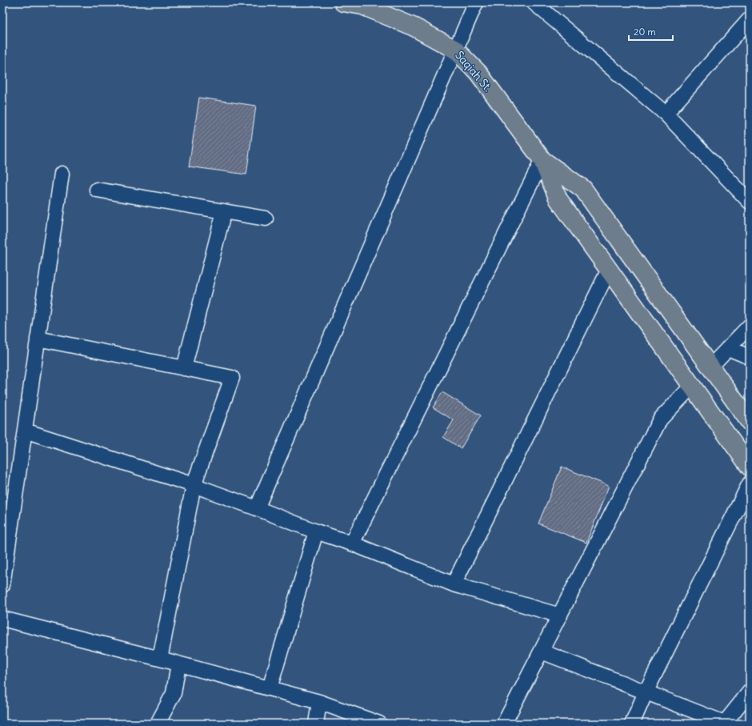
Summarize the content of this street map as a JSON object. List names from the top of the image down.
{
  "streets": {
    "main road": ["Saqiah St."]
  },
  "scale_bar": "20 m"
}
